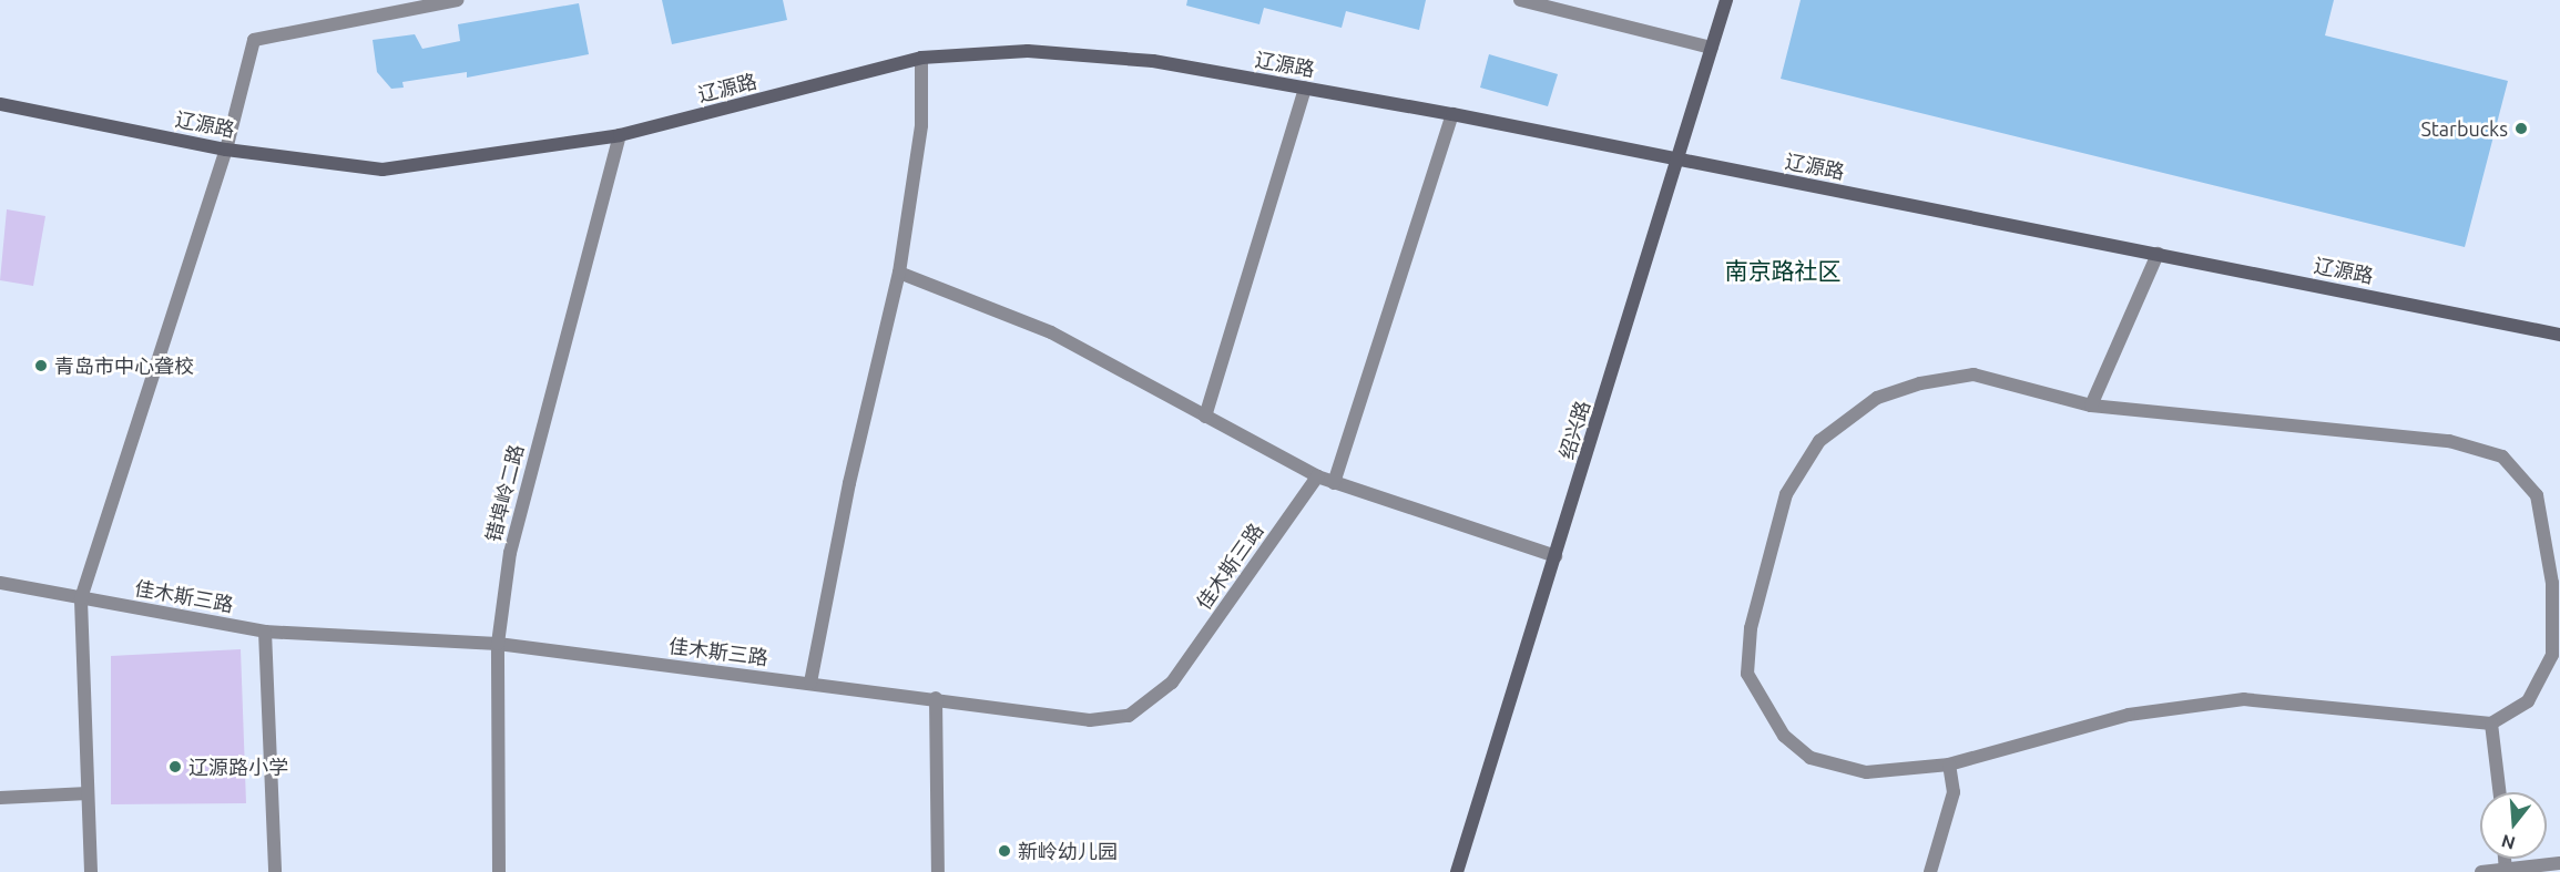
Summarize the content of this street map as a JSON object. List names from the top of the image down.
{
  "streets": {
    "street": [
      "辽源路",
      "绍兴路",
      "错埠岭二路",
      "佳木斯三路"
    ]
  },
  "crossings": [
    ["辽源路", "绍兴路"],
    ["辽源路", "错埠岭二路"],
    ["错埠岭二路", "佳木斯三路"]
  ],
  "districts": ["南京路社区"],
  "places": [
    "Starbucks",
    "青岛市中心聋校",
    "辽源路小学",
    "新岭幼儿园"
  ],
  "north": "bottom"
}
